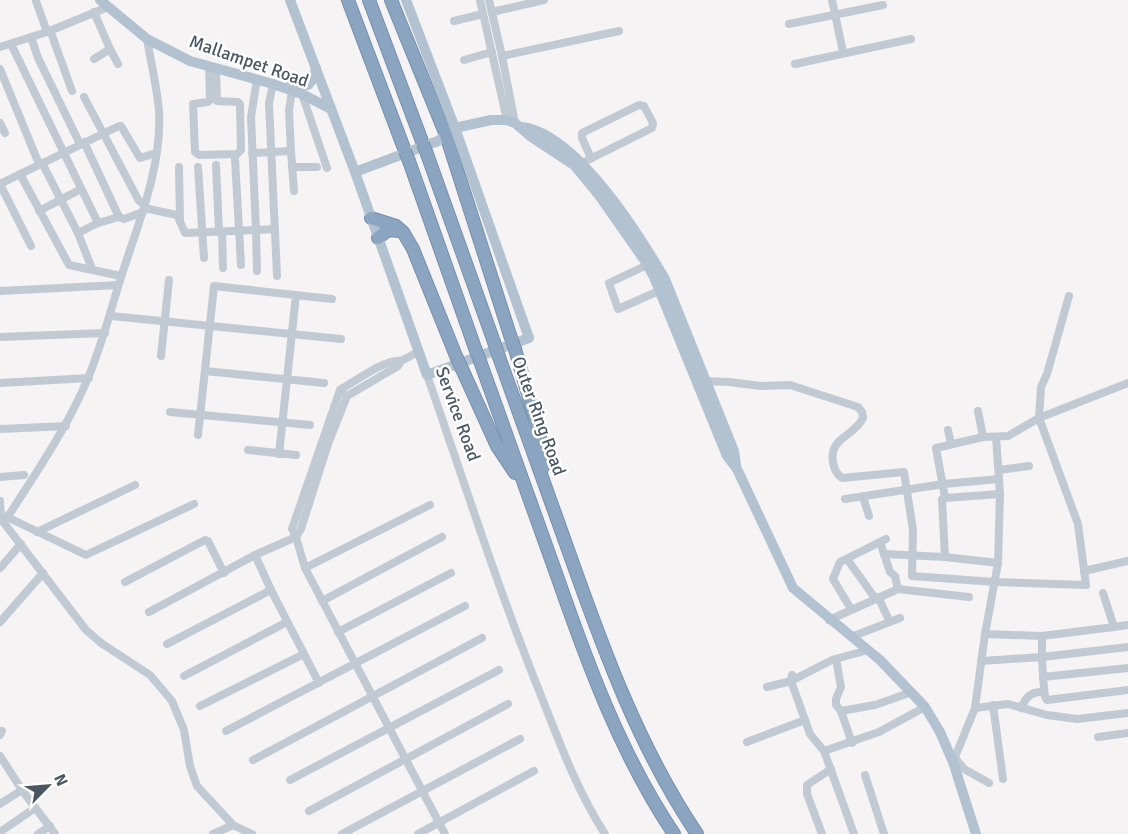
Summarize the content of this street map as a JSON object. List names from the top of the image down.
{
  "streets": {
    "highway": ["Outer Ring Road"],
    "main road": ["Mallampet Road", "Service Road"]
  },
  "crossings": [
    ["Mallampet Road", "Service Road"]
  ],
  "north": "top right"
}
